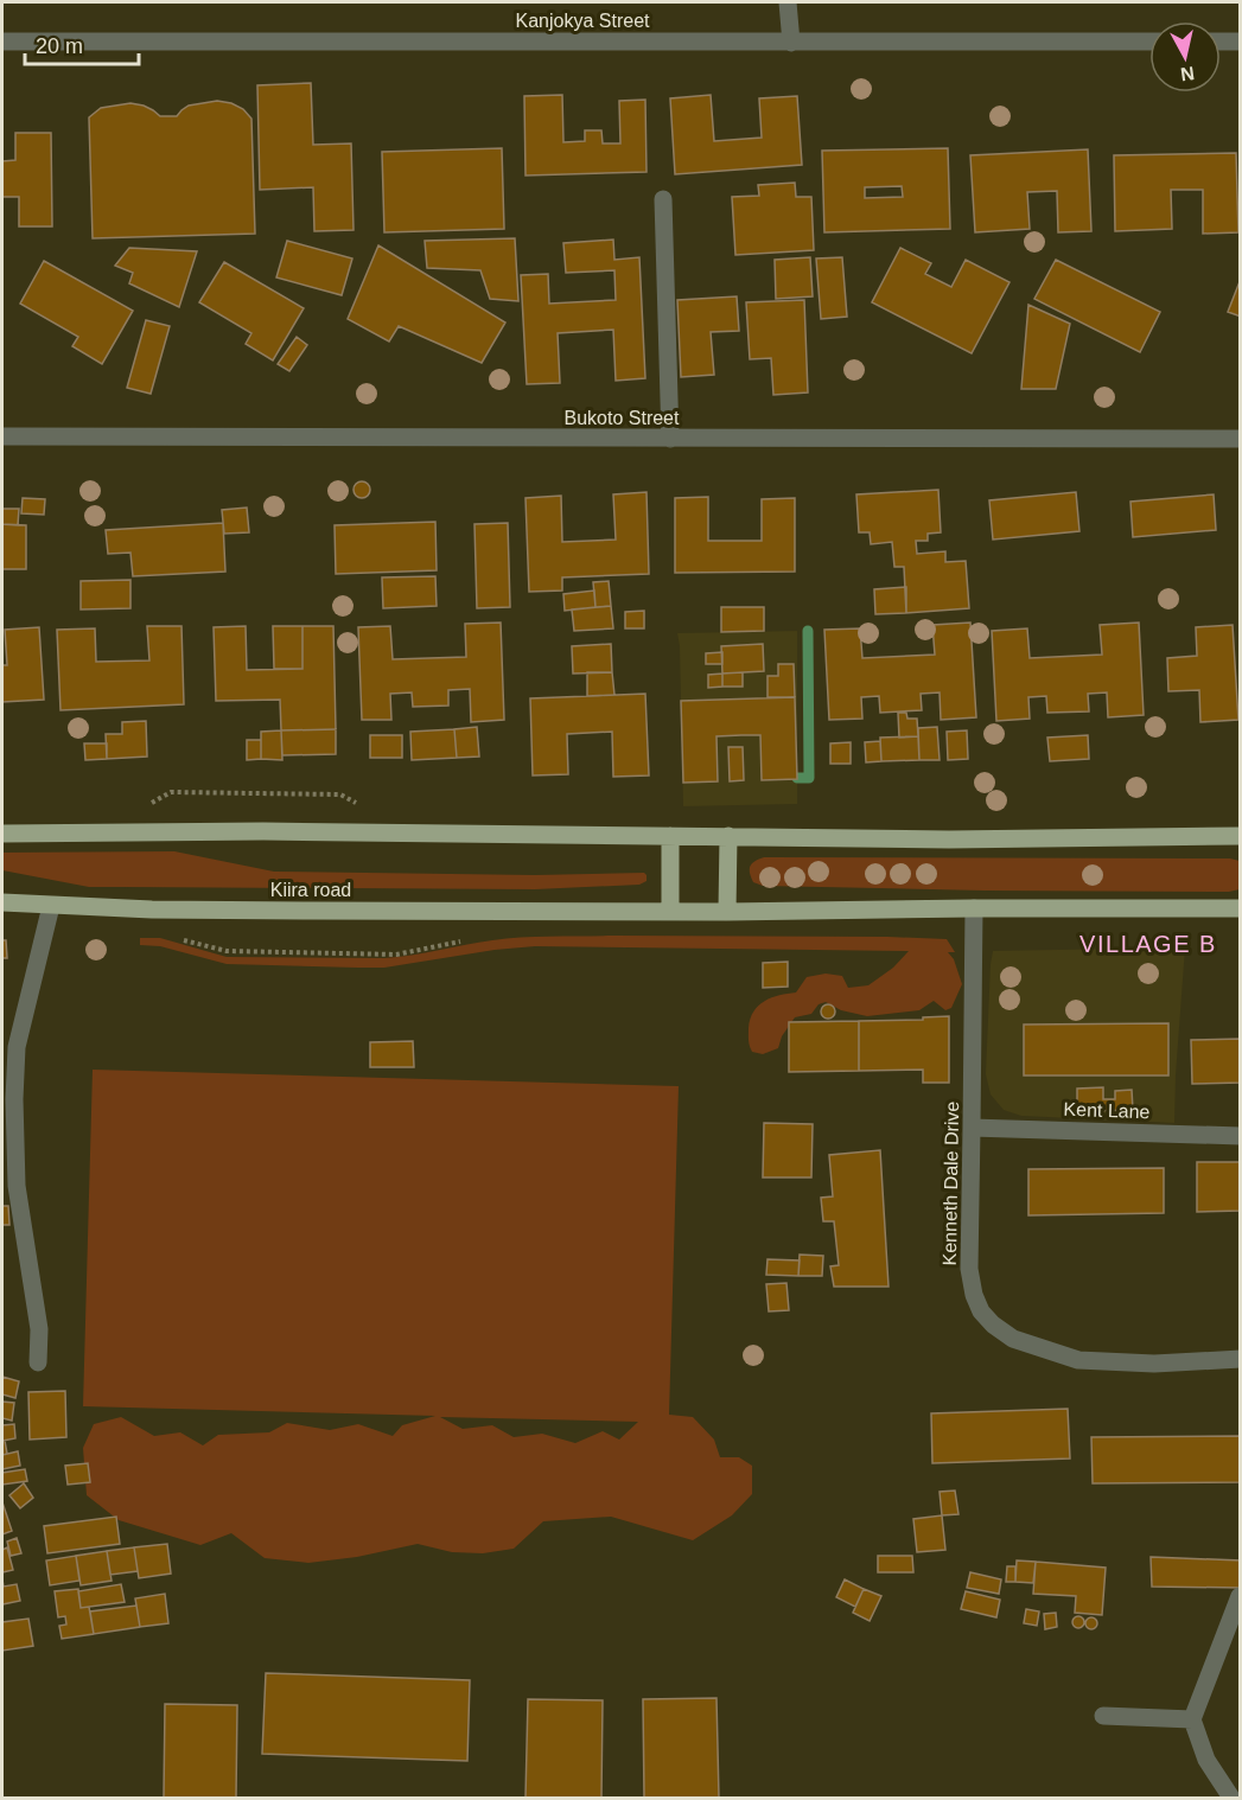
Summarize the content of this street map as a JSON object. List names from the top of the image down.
{
  "streets": {
    "main road": ["Kiira road"],
    "street": [
      "Kanjokya Street",
      "Bukoto Street",
      "Kent Lane",
      "Kenneth Dale Drive"
    ]
  },
  "crossings": [
    ["Kiira road", "Kenneth Dale Drive"],
    ["Kent Lane", "Kenneth Dale Drive"]
  ],
  "districts": ["VILLAGE B"],
  "scale_bar": "20 m",
  "north": "bottom"
}
